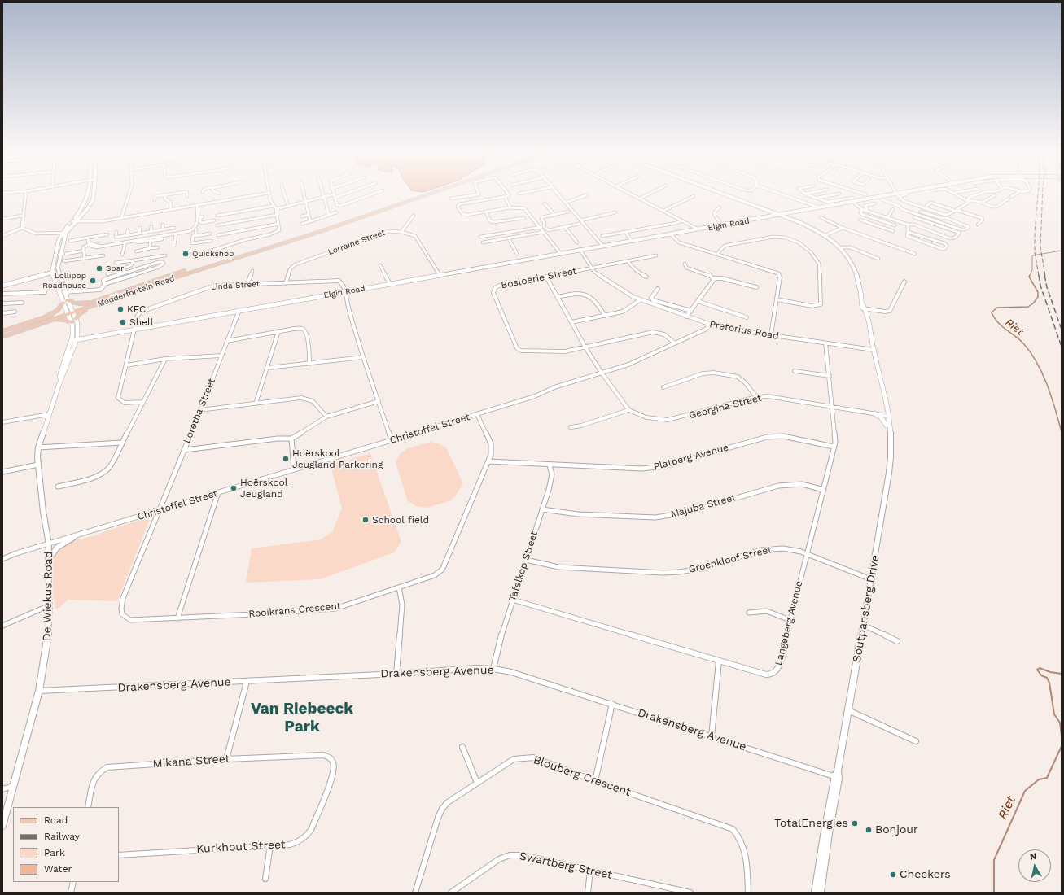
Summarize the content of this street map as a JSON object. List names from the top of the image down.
{
  "streets": {
    "main road": ["Modderfontein Road"],
    "street": [
      "Elgin Road",
      "Lorraine Street",
      "Bosloerie Street",
      "Linda Street",
      "Pretorius Road",
      "Georgina Street",
      "Loretha Street",
      "Christoffel Street",
      "Platberg Avenue",
      "Majuba Street",
      "Groenkloof Street",
      "Tafelkop Street",
      "De Wiekus Road",
      "Soutpansberg Drive",
      "Rooikrans Crescent",
      "Langeberg Avenue",
      "Drakensberg Avenue",
      "Mikana Street",
      "Blouberg Crescent",
      "Kurkhout Street",
      "Swartberg Street"
    ]
  },
  "crossings": [
    ["Elgin Road", "Lorraine Street"],
    ["Elgin Road", "Linda Street"],
    ["Elgin Road", "Pretorius Road"],
    ["Elgin Road", "Loretha Street"],
    ["Elgin Road", "De Wiekus Road"],
    ["Elgin Road", "Soutpansberg Drive"],
    ["Lorraine Street", "Linda Street"],
    ["Bosloerie Street", "Pretorius Road"],
    ["Bosloerie Street", "Christoffel Street"],
    ["Modderfontein Road", "De Wiekus Road"],
    ["Pretorius Road", "Christoffel Street"],
    ["Pretorius Road", "Soutpansberg Drive"],
    ["Pretorius Road", "Langeberg Avenue"],
    ["Georgina Street", "Soutpansberg Drive"],
    ["Georgina Street", "Langeberg Avenue"],
    ["Loretha Street", "Christoffel Street"],
    ["Loretha Street", "Rooikrans Crescent"],
    ["Christoffel Street", "De Wiekus Road"],
    ["Christoffel Street", "Rooikrans Crescent"],
    ["Platberg Avenue", "Tafelkop Street"],
    ["Platberg Avenue", "Rooikrans Crescent"],
    ["Platberg Avenue", "Langeberg Avenue"],
    ["Majuba Street", "Tafelkop Street"],
    ["Majuba Street", "Langeberg Avenue"],
    ["Groenkloof Street", "Tafelkop Street"],
    ["Groenkloof Street", "Soutpansberg Drive"],
    ["Groenkloof Street", "Langeberg Avenue"],
    ["Tafelkop Street", "Langeberg Avenue"],
    ["Tafelkop Street", "Drakensberg Avenue"],
    ["De Wiekus Road", "Drakensberg Avenue"],
    ["Soutpansberg Drive", "Drakensberg Avenue"],
    ["Mikana Street", "Kurkhout Street"]
  ],
  "districts": ["Van Riebeeck Park"],
  "water": ["Riet"],
  "places": [
    "Quickshop",
    "Spar",
    "Lollipop Roadhouse",
    "KFC",
    "Shell",
    "Hoërskool Jeugland Parkering",
    "Hoërskool Jeugland",
    "School field",
    "TotalEnergies",
    "Bonjour",
    "Checkers"
  ],
  "legend": [
    "Road",
    "Railway",
    "Park",
    "Water"
  ],
  "north": "top"
}
